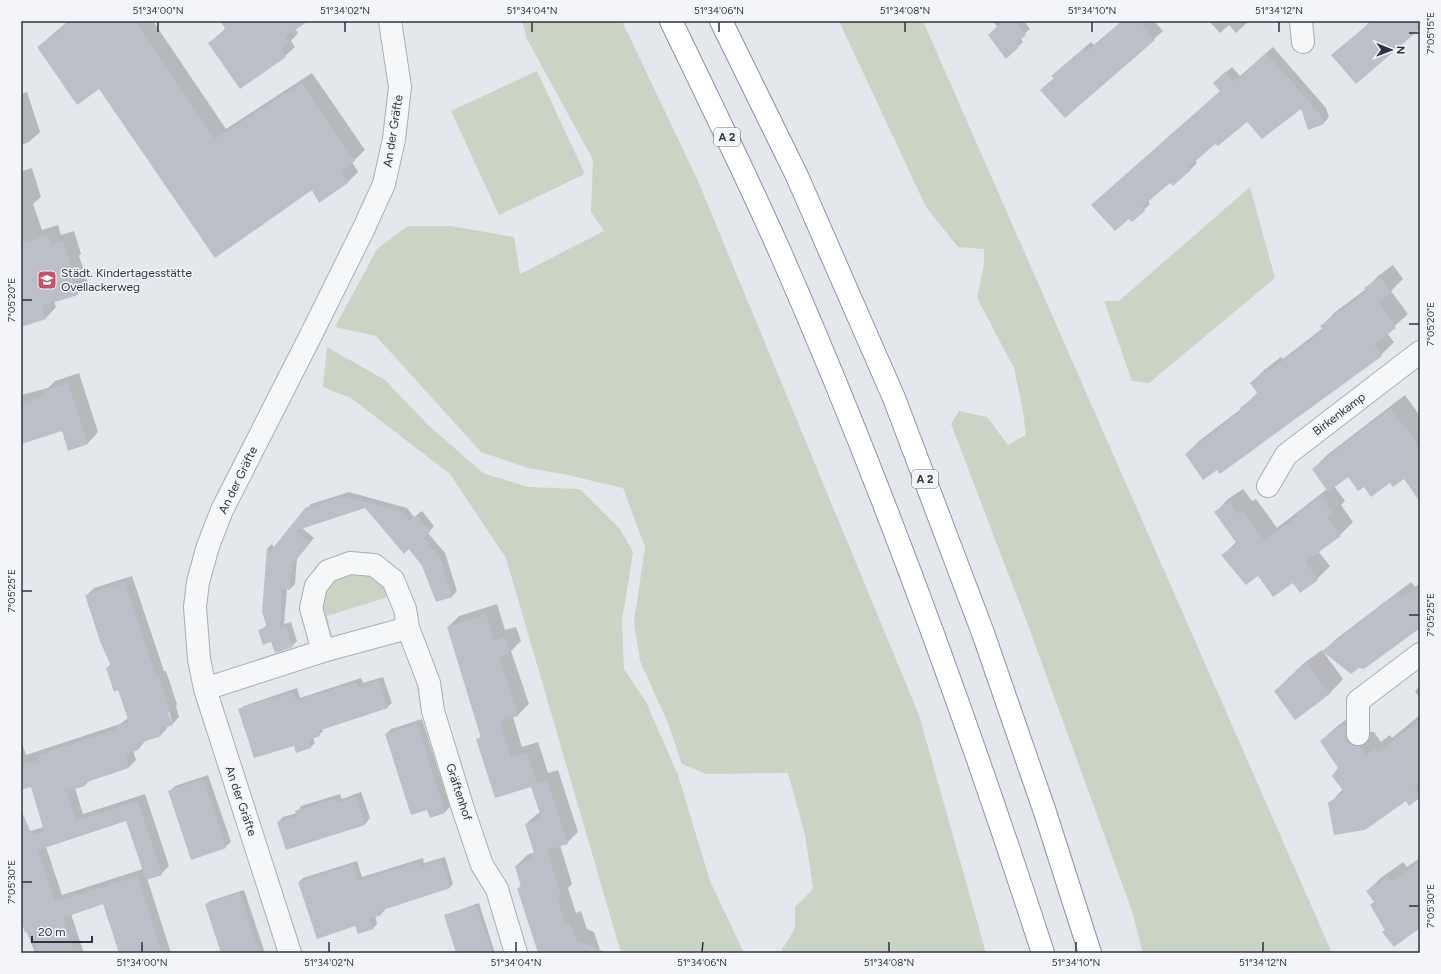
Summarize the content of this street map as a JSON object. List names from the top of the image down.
{
  "streets": {
    "highway": ["A 2"],
    "street": ["An der Gräfte", "Birkenkamp", "Gräftenhof"]
  },
  "places": {
    "school or university": ["Städt. Kindertagesstätte Ovellackerweg"]
  },
  "scale_bar": "20 m",
  "north": "right",
  "coordinates": [
    "51°34'00\"N",
    "51°34'02\"N",
    "51°34'04\"N",
    "51°34'06\"N",
    "51°34'08\"N",
    "51°34'10\"N",
    "51°34'12\"N",
    "7°05'15\"E",
    "7°05'20\"E",
    "7°05'25\"E",
    "7°05'30\"E"
  ]
}
